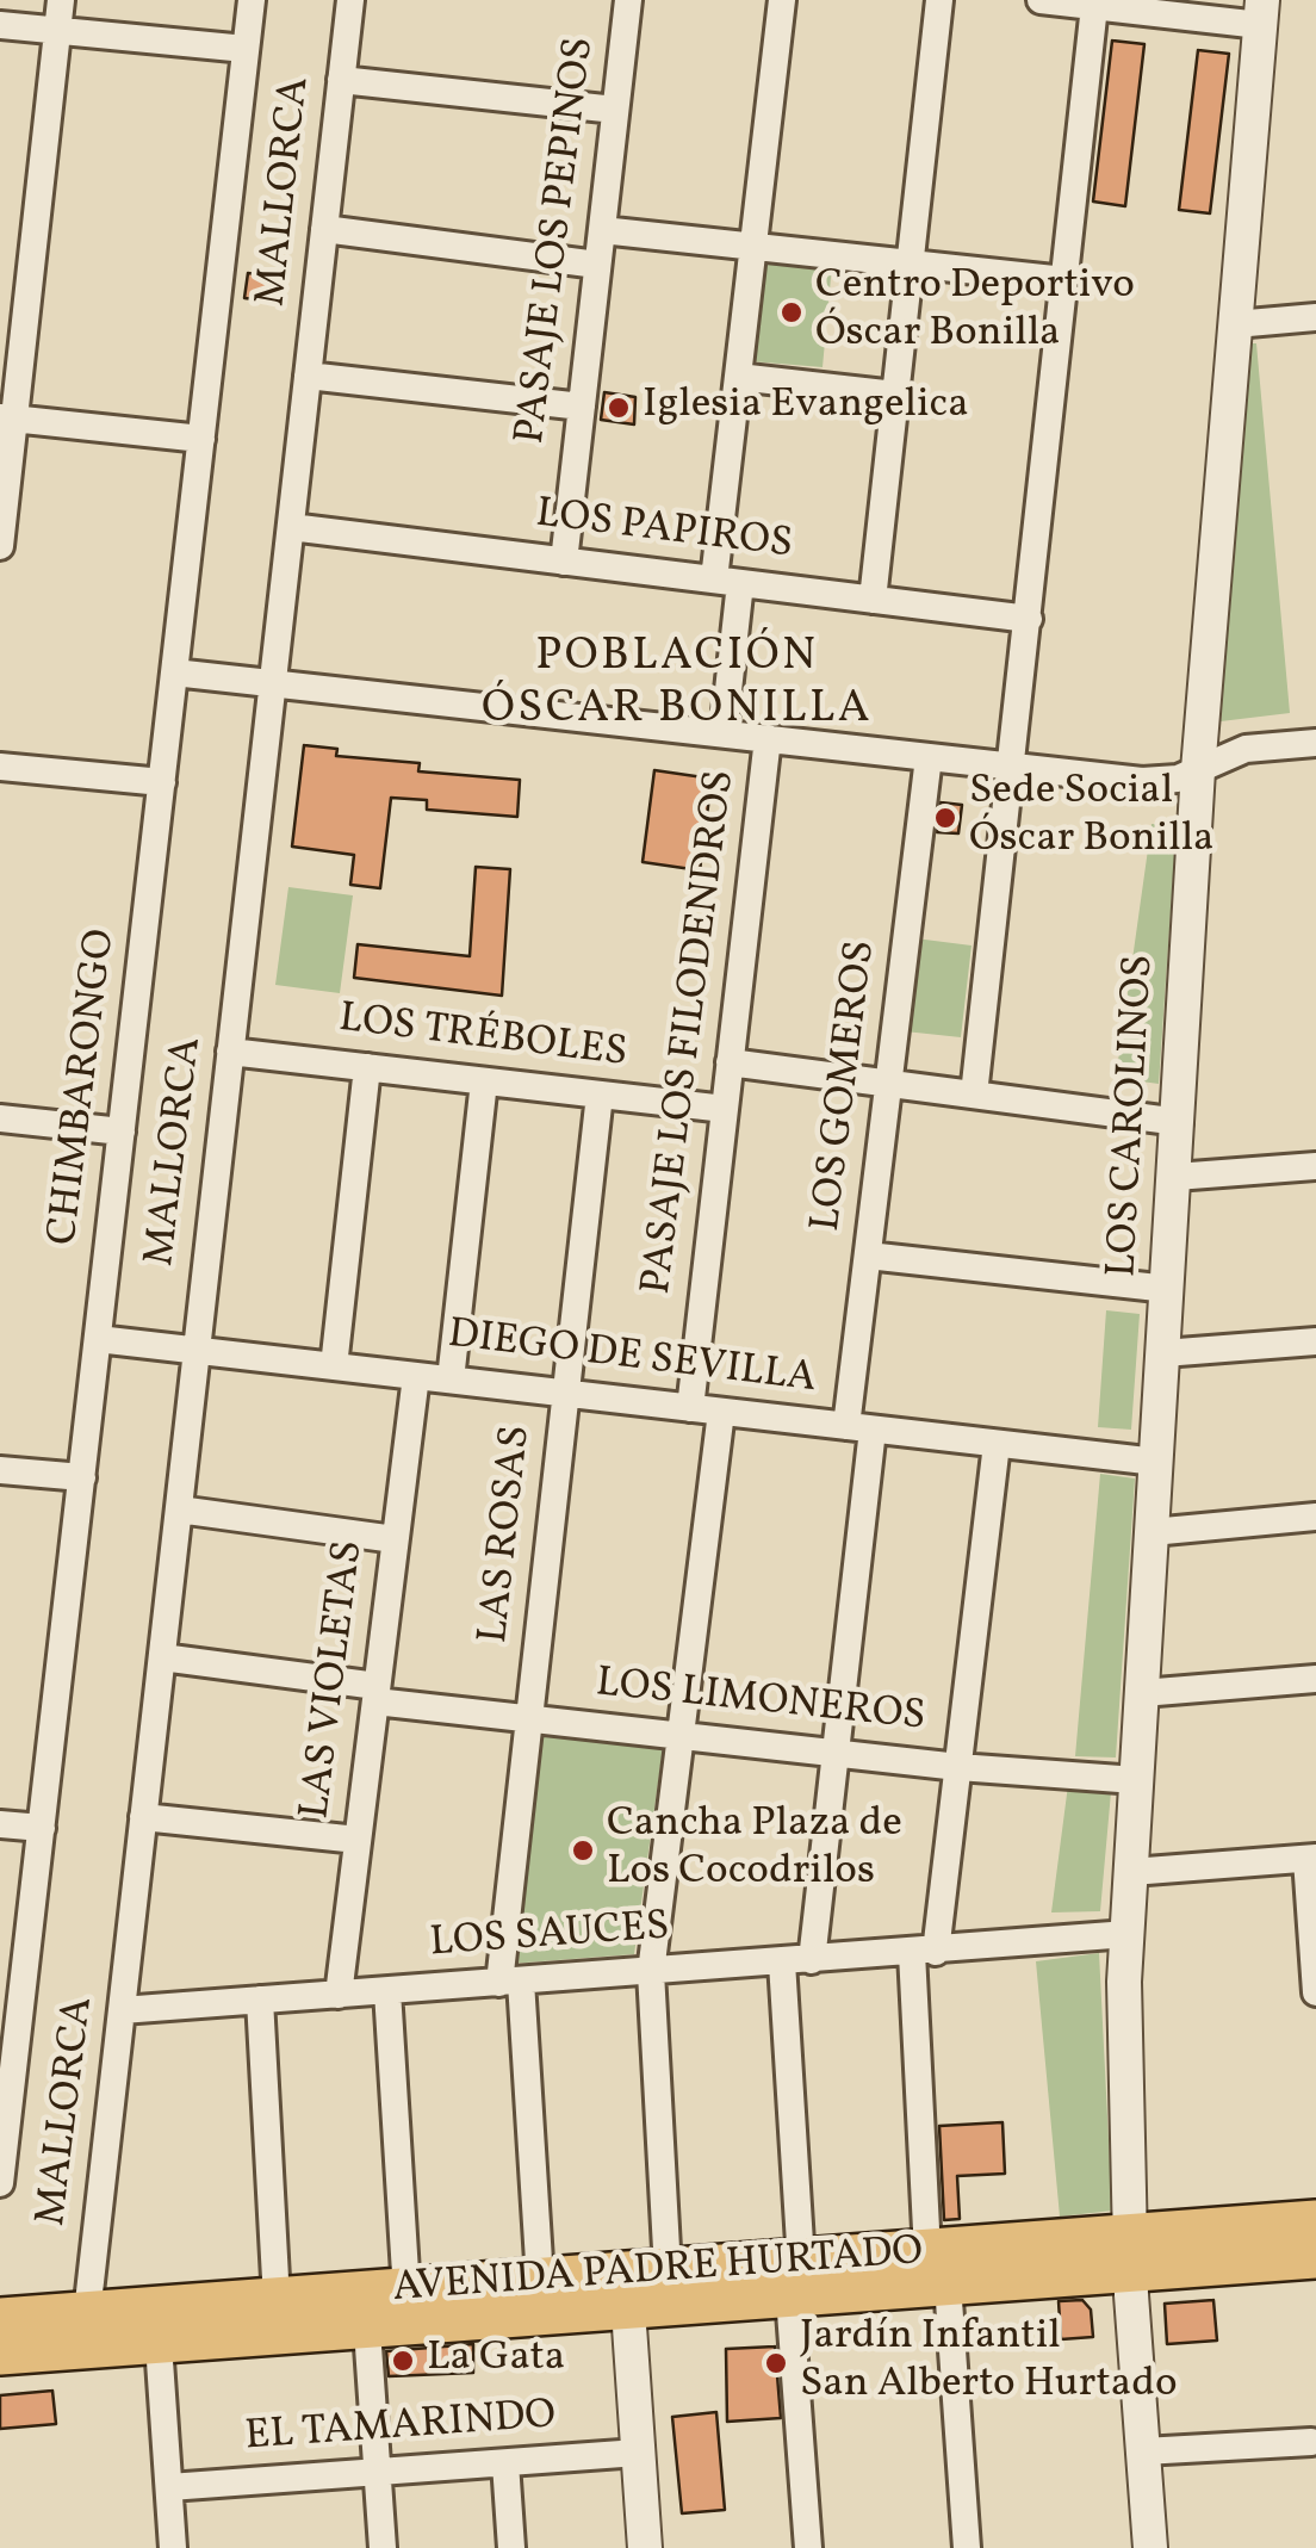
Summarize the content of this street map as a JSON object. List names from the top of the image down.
{
  "streets": {
    "main road": ["AVENIDA PADRE HURTADO"],
    "street": [
      "MALLORCA",
      "PASAJE LOS PEPINOS",
      "LOS PAPIROS",
      "PASAJE LOS FILODENDROS",
      "LOS TRÉBOLES",
      "LOS GOMEROS",
      "CHIMBARONGO",
      "LOS CAROLINOS",
      "DIEGO DE SEVILLA",
      "LAS ROSAS",
      "LAS VIOLETAS",
      "LOS LIMONEROS",
      "LOS SAUCES",
      "EL TAMARINDO"
    ]
  },
  "crossings": [
    ["MALLORCA", "LOS PAPIROS"],
    ["MALLORCA", "LOS TRÉBOLES"],
    ["MALLORCA", "DIEGO DE SEVILLA"],
    ["MALLORCA", "LOS LIMONEROS"],
    ["MALLORCA", "LOS SAUCES"],
    ["MALLORCA", "AVENIDA PADRE HURTADO"],
    ["PASAJE LOS PEPINOS", "LOS PAPIROS"],
    ["PASAJE LOS FILODENDROS", "LOS TRÉBOLES"],
    ["PASAJE LOS FILODENDROS", "DIEGO DE SEVILLA"],
    ["LOS TRÉBOLES", "LAS ROSAS"],
    ["LOS GOMEROS", "DIEGO DE SEVILLA"],
    ["LOS GOMEROS", "LOS LIMONEROS"],
    ["LOS GOMEROS", "LOS SAUCES"],
    ["CHIMBARONGO", "DIEGO DE SEVILLA"],
    ["LOS CAROLINOS", "DIEGO DE SEVILLA"],
    ["LOS CAROLINOS", "LOS LIMONEROS"],
    ["LOS CAROLINOS", "LOS SAUCES"],
    ["LOS CAROLINOS", "AVENIDA PADRE HURTADO"],
    ["DIEGO DE SEVILLA", "LAS ROSAS"],
    ["DIEGO DE SEVILLA", "LAS VIOLETAS"],
    ["LAS ROSAS", "LOS LIMONEROS"],
    ["LAS ROSAS", "LOS SAUCES"],
    ["LAS ROSAS", "AVENIDA PADRE HURTADO"],
    ["LAS VIOLETAS", "LOS LIMONEROS"],
    ["LAS VIOLETAS", "LOS SAUCES"]
  ],
  "districts": ["POBLACIÓN ÓSCAR BONILLA"],
  "places": [
    "Centro Deportivo Óscar Bonilla",
    "Iglesia Evangelica",
    "Sede Social Óscar Bonilla",
    "Cancha Plaza de Los Cocodrilos",
    "La Gata",
    "Jardín Infantil San Alberto Hurtado"
  ]
}
